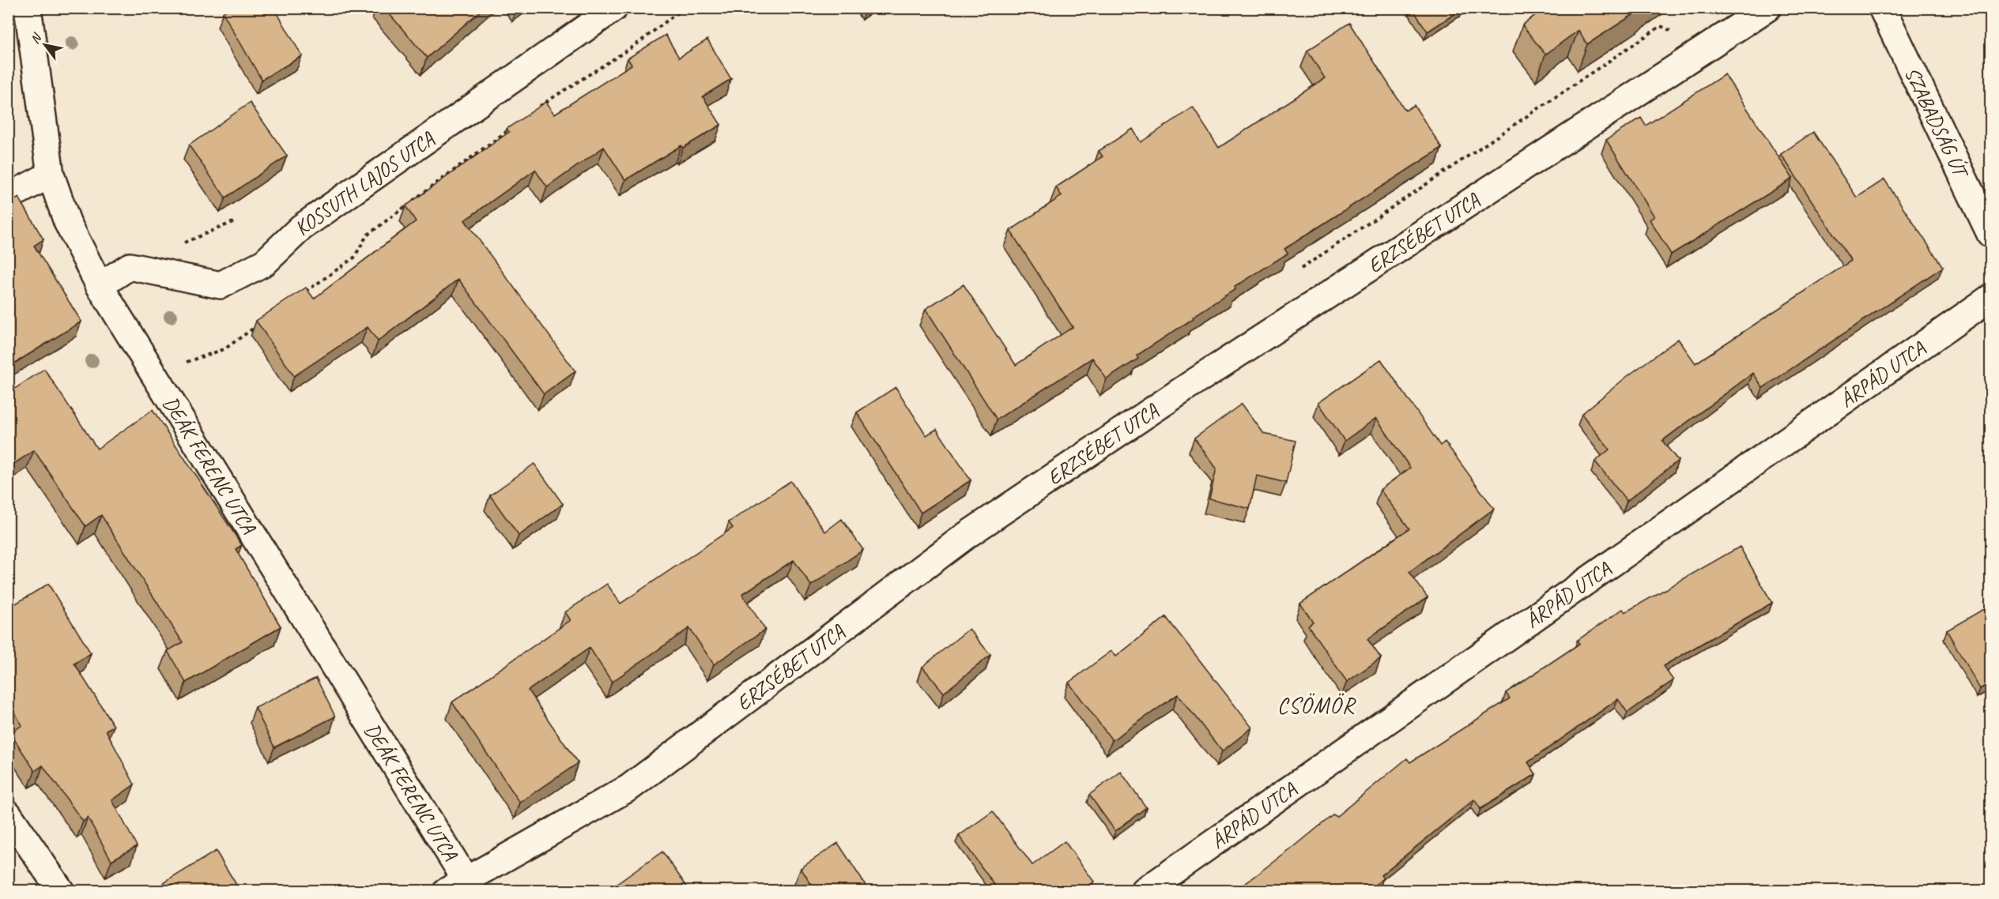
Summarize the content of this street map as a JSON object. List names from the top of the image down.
{
  "streets": {
    "street": [
      "SZABADSÁG ÚT",
      "KOSSUTH LAJOS UTCA",
      "ERZSÉBET UTCA",
      "ÁRPÁD UTCA",
      "DEÁK FERENC UTCA"
    ]
  },
  "crossings": [
    ["KOSSUTH LAJOS UTCA", "DEÁK FERENC UTCA"],
    ["ERZSÉBET UTCA", "DEÁK FERENC UTCA"]
  ],
  "districts": ["CSÖMÖR"],
  "north": "top left"
}
